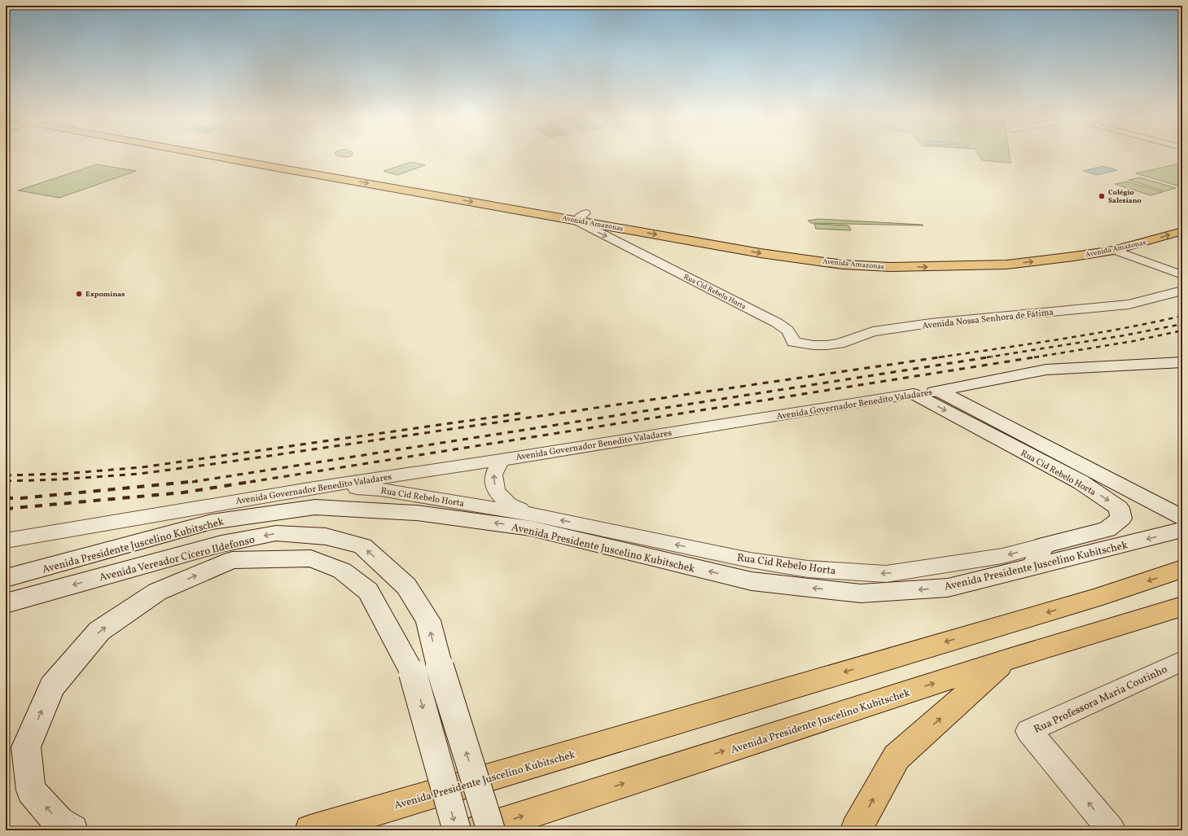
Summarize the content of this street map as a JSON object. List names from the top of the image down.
{
  "streets": {
    "main road": [
      "Avenida Amazonas",
      "Rua Cid Rebelo Horta",
      "Avenida Governador Benedito Valadares",
      "Avenida Presidente Juscelino Kubitschek",
      "Avenida Vereador Cícero Ildefonso"
    ],
    "street": ["Avenida Nossa Senhora de Fátima", "Rua Professora Maria Coutinho"]
  },
  "crossings": [
    ["Avenida Amazonas", "Rua Cid Rebelo Horta"],
    ["Rua Cid Rebelo Horta", "Avenida Nossa Senhora de Fátima"],
    ["Rua Cid Rebelo Horta", "Avenida Governador Benedito Valadares"]
  ],
  "places": ["Colégio Salesiano", "Expominas"]
}
